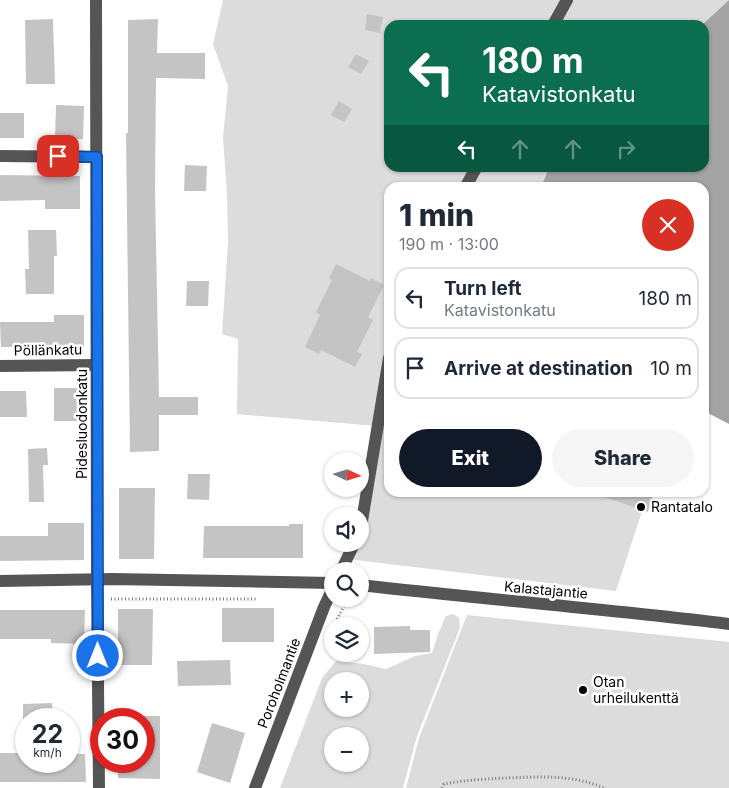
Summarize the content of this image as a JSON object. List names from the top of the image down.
{
  "streets": {
    "street": [
      "Pöllänkatu",
      "Pidesluodonkatu",
      "Kalastajantie",
      "Poroholmantie"
    ]
  },
  "crossings": [
    ["Pöllänkatu", "Pidesluodonkatu"]
  ],
  "places": ["Rantatalo", "Otan urheilukenttä"],
  "north": "right",
  "page": {
    "turn": ["180 m", "Katavistonkatu"],
    "heading": ["1 min", "190 m · 13:00"],
    "list": [
      {
        "name": "Turn left",
        "note": "Katavistonkatu",
        "value": "180 m"
      },
      {
        "name": "Arrive at destination",
        "value": "10 m"
      }
    ],
    "buttons": ["Exit", "Share"],
    "map_buttons": ["+", "−"],
    "speed": "22 km/h",
    "limit": "30"
  }
}
